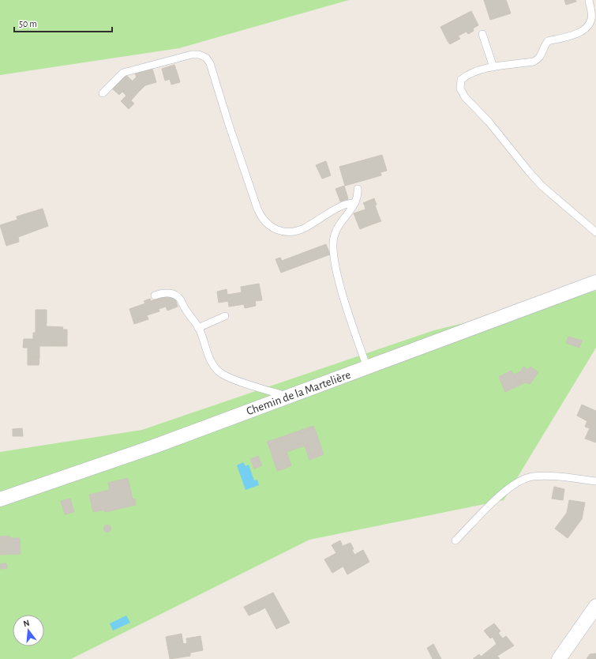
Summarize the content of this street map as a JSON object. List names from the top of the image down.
{
  "streets": {
    "street": ["Chemin de la Martelière"]
  },
  "scale_bar": "50 m",
  "north": "top"
}
